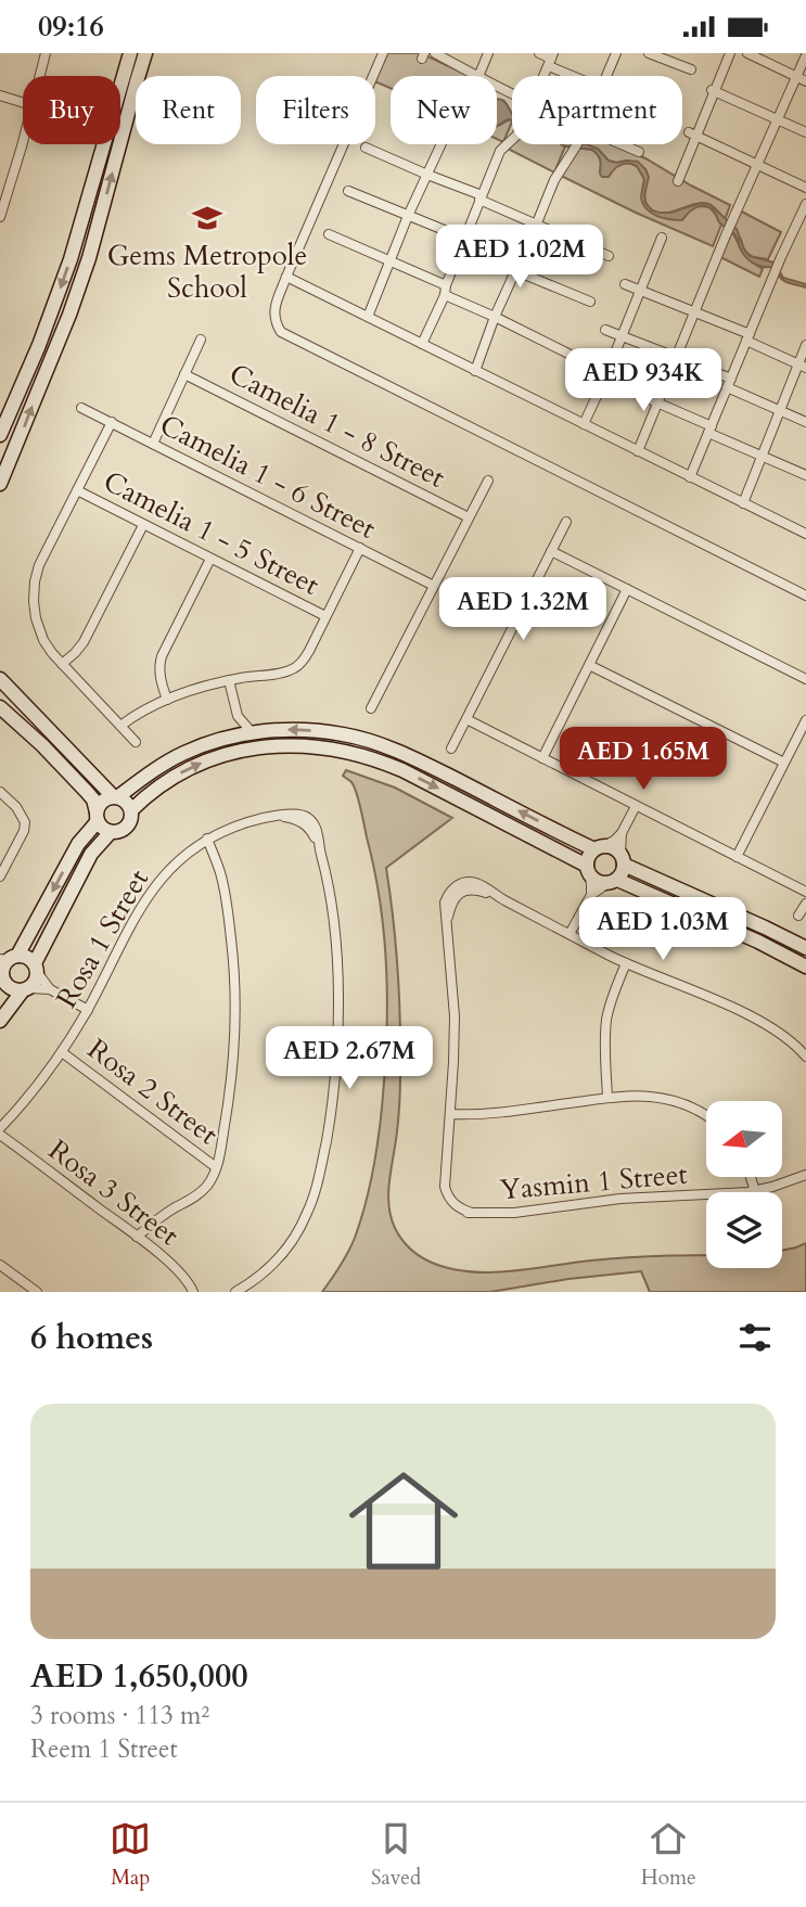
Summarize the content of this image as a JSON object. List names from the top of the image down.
{
  "streets": {
    "street": [
      "Camelia 1 - 8 Street",
      "Camelia 1 - 6 Street",
      "Camelia 1 - 5 Street",
      "Rosa 1 Street",
      "Rosa 2 Street",
      "Yasmin 1 Street",
      "Rosa 3 Street"
    ]
  },
  "crossings": [
    ["Camelia 1 - 8 Street", "Camelia 1 - 6 Street"],
    ["Rosa 1 Street", "Rosa 2 Street"]
  ],
  "places": {
    "school or university": ["Gems Metropole School"]
  },
  "north": "left",
  "page": {
    "status": "09:16",
    "chip": [
      "Buy",
      "Rent",
      "Filters",
      "New",
      "Apartment"
    ],
    "price": [
      "AED 1.02M",
      "AED 934K",
      "AED 1.32M",
      "AED 1.65M",
      "AED 1.03M",
      "AED 2.67M"
    ],
    "heading": "6 homes",
    "list": [
      {
        "name": "AED 1,650,000",
        "note": "3 rooms · 113 m² · Reem 1 Street"
      }
    ],
    "tabs": ["Map", "Saved", "Home"]
  }
}
